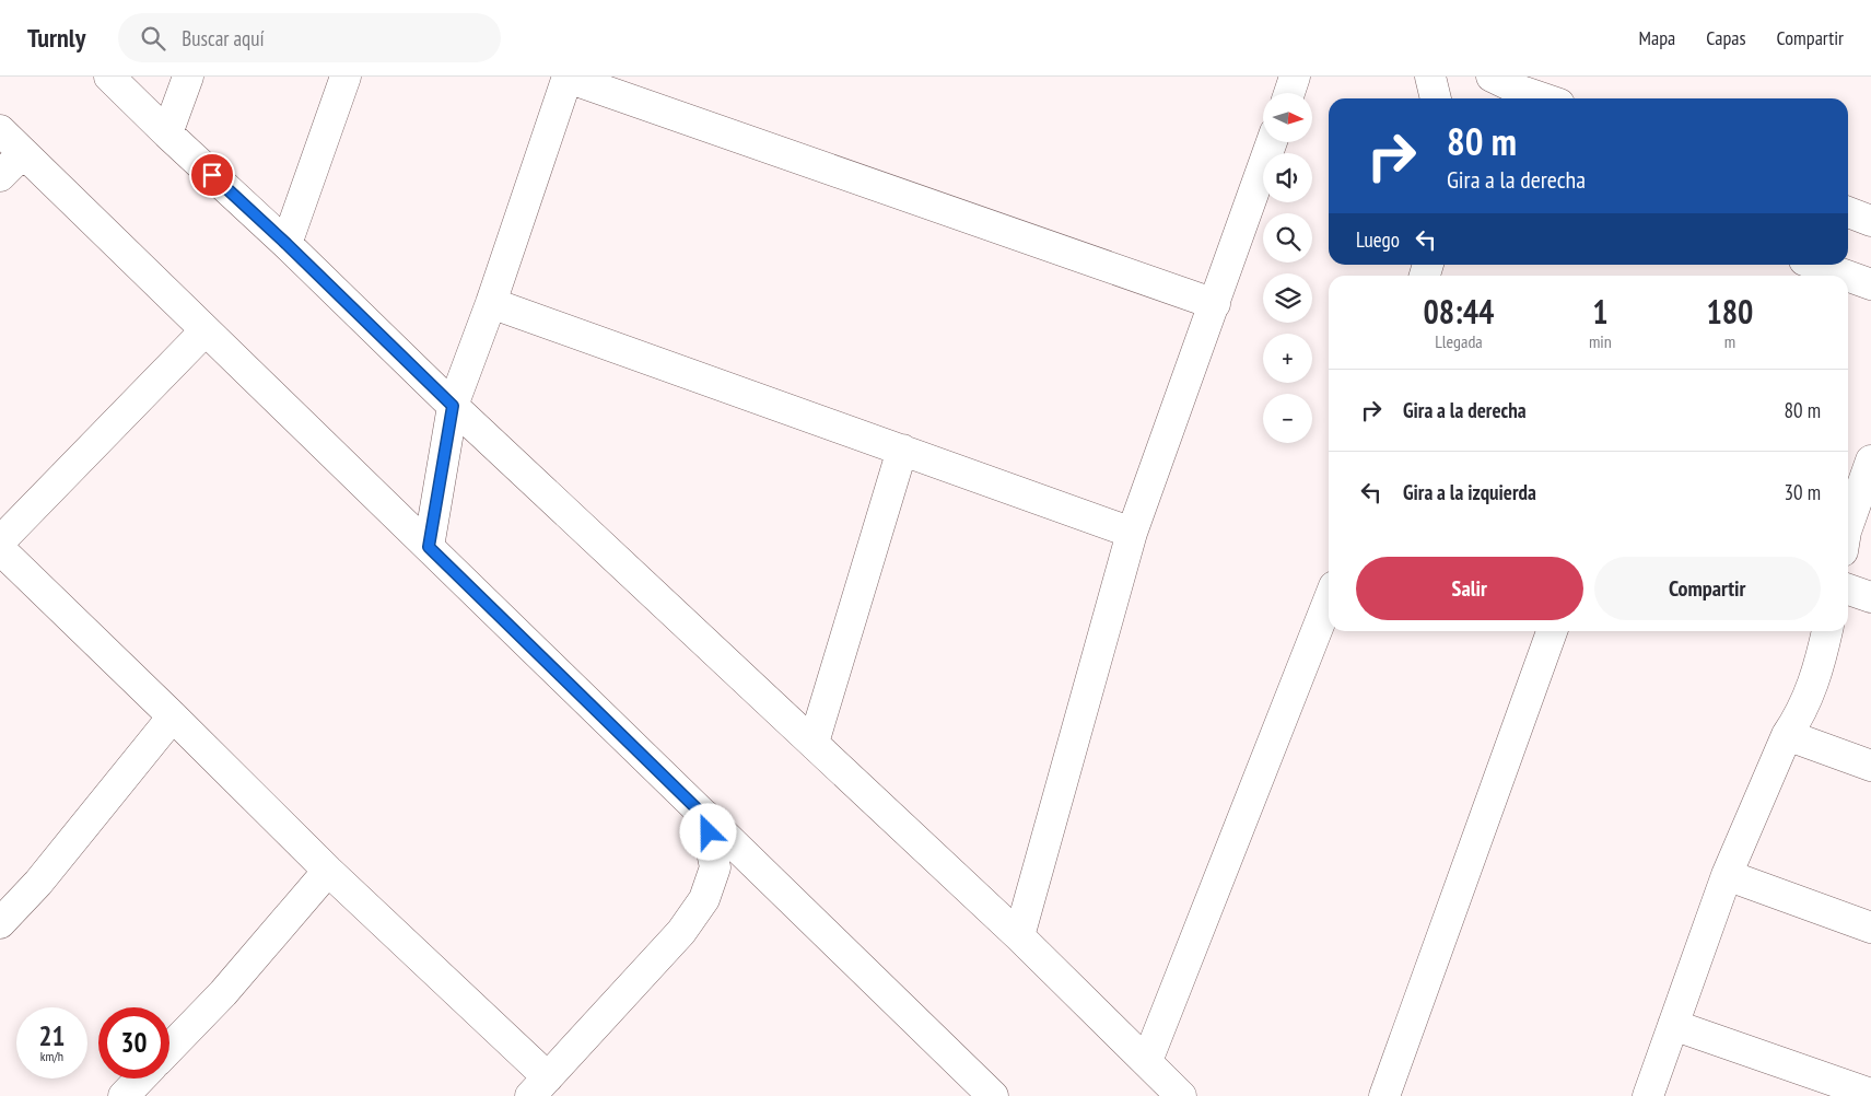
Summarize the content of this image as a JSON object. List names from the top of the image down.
{
  "north": "right",
  "page": {
    "header": "Turnly",
    "search": "Buscar aquí",
    "nav": ["Mapa", "Capas", "Compartir"],
    "map_buttons": ["+", "−"],
    "turn": ["80 m", "Gira a la derecha"],
    "then": "Luego",
    "eta": [
      "08:44",
      "Llegada",
      "1",
      "min",
      "180",
      "m"
    ],
    "list": [
      {
        "name": "Gira a la derecha",
        "value": "80 m"
      },
      {
        "name": "Gira a la izquierda",
        "value": "30 m"
      }
    ],
    "buttons": ["Salir", "Compartir"],
    "speed": "21 km/h",
    "limit": "30"
  }
}
